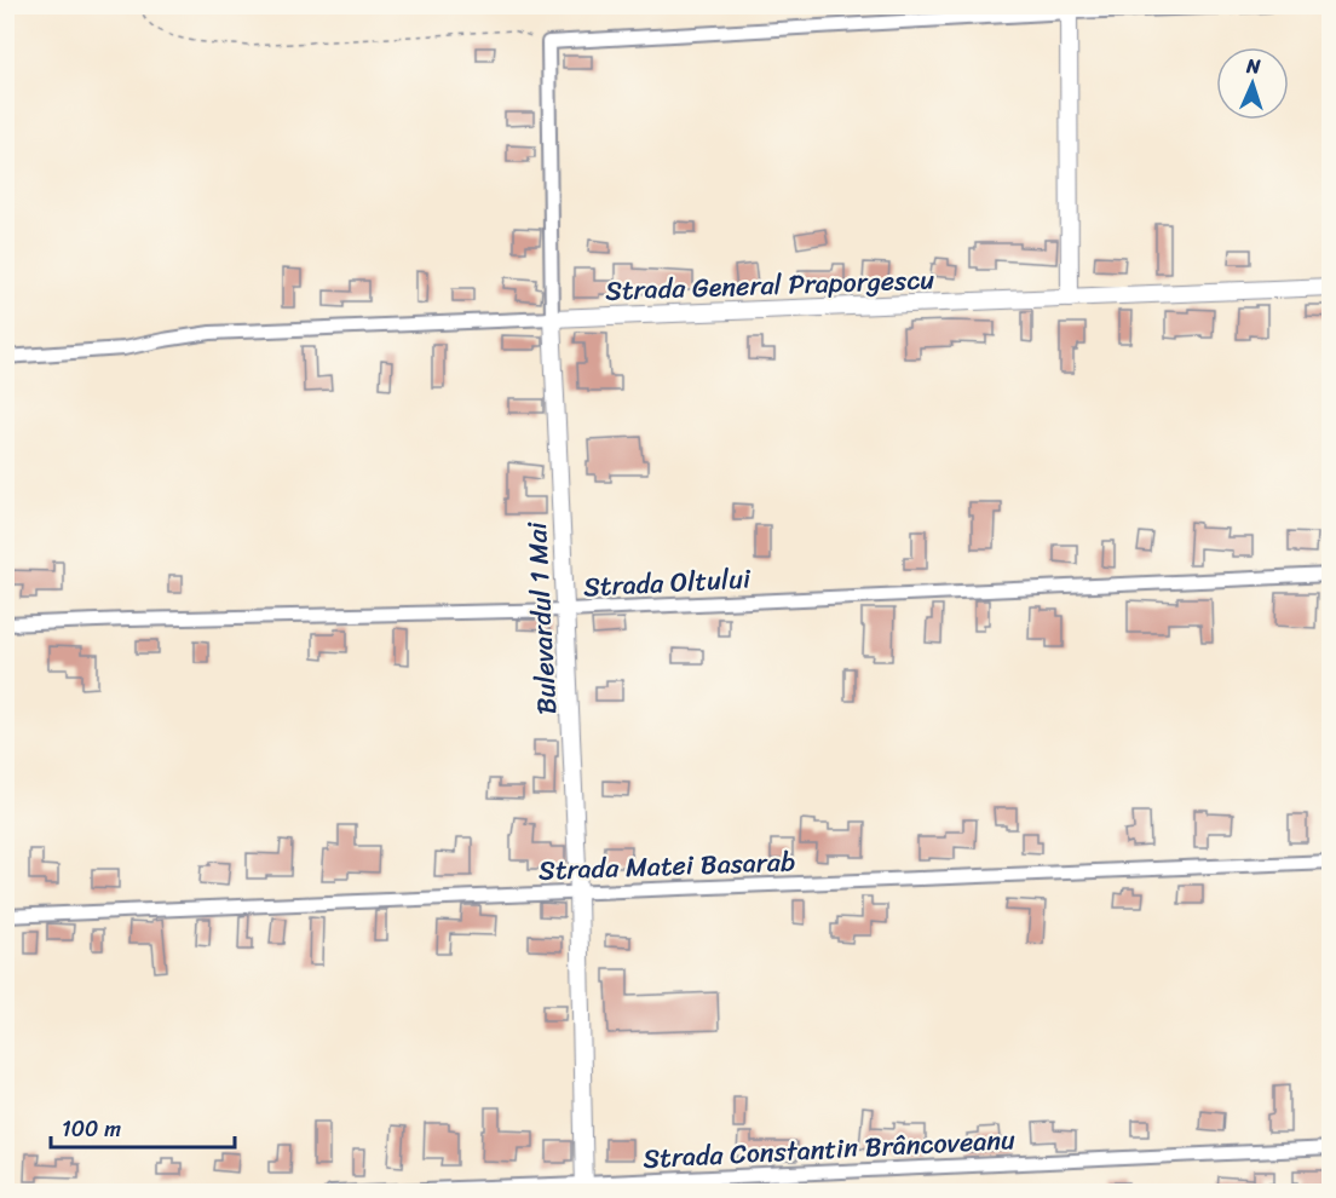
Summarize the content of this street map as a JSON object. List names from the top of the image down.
{
  "streets": {
    "street": [
      "Strada General Praporgescu",
      "Strada Oltului",
      "Bulevardul 1 Mai",
      "Strada Matei Basarab",
      "Strada Constantin Brâncoveanu"
    ]
  },
  "crossings": [
    ["Strada General Praporgescu", "Bulevardul 1 Mai"],
    ["Strada Oltului", "Bulevardul 1 Mai"],
    ["Bulevardul 1 Mai", "Strada Matei Basarab"],
    ["Bulevardul 1 Mai", "Strada Constantin Brâncoveanu"]
  ],
  "scale_bar": "100 m",
  "north": "top"
}
